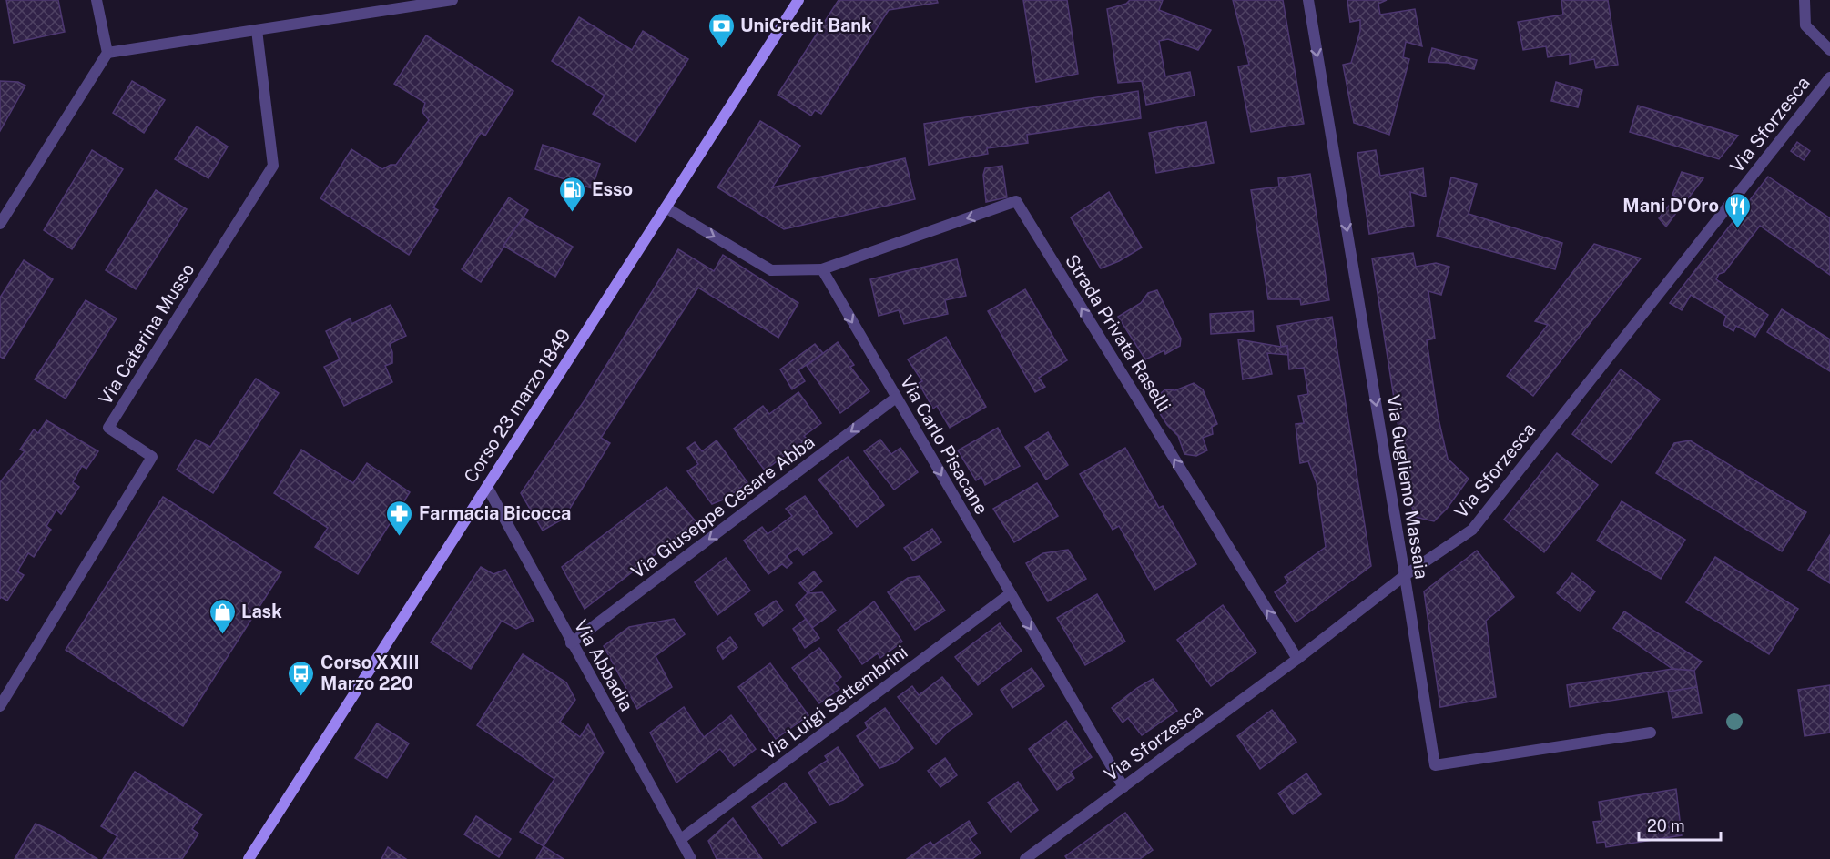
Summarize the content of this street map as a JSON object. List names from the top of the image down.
{
  "streets": {
    "main road": ["Corso 23 marzo 1849"],
    "street": [
      "Via Sforzesca",
      "Strada Privata Raselli",
      "Via Caterina Musso",
      "Via Carlo Pisacane",
      "Via Gugliemo Massaia",
      "Via Giuseppe Cesare Abba",
      "Via Abbadia",
      "Via Luigi Settembrini"
    ]
  },
  "crossings": [
    ["Via Sforzesca", "Strada Privata Raselli"],
    ["Via Sforzesca", "Via Carlo Pisacane"],
    ["Via Sforzesca", "Via Gugliemo Massaia"],
    ["Strada Privata Raselli", "Via Carlo Pisacane"],
    ["Corso 23 marzo 1849", "Via Abbadia"],
    ["Via Carlo Pisacane", "Via Giuseppe Cesare Abba"],
    ["Via Carlo Pisacane", "Via Luigi Settembrini"],
    ["Via Giuseppe Cesare Abba", "Via Abbadia"],
    ["Via Abbadia", "Via Luigi Settembrini"]
  ],
  "one_way": [
    "Strada Privata Raselli",
    "Via Carlo Pisacane",
    "Via Gugliemo Massaia",
    "Via Giuseppe Cesare Abba"
  ],
  "places": {
    "bank": ["UniCredit Bank"],
    "fuel station": ["Esso"],
    "restaurant": ["Mani D'Oro"],
    "pharmacy": ["Farmacia Bicocca"],
    "shop": ["Lask"],
    "bus stop": ["Corso XXIII Marzo 220"]
  },
  "scale_bar": "20 m"
}
